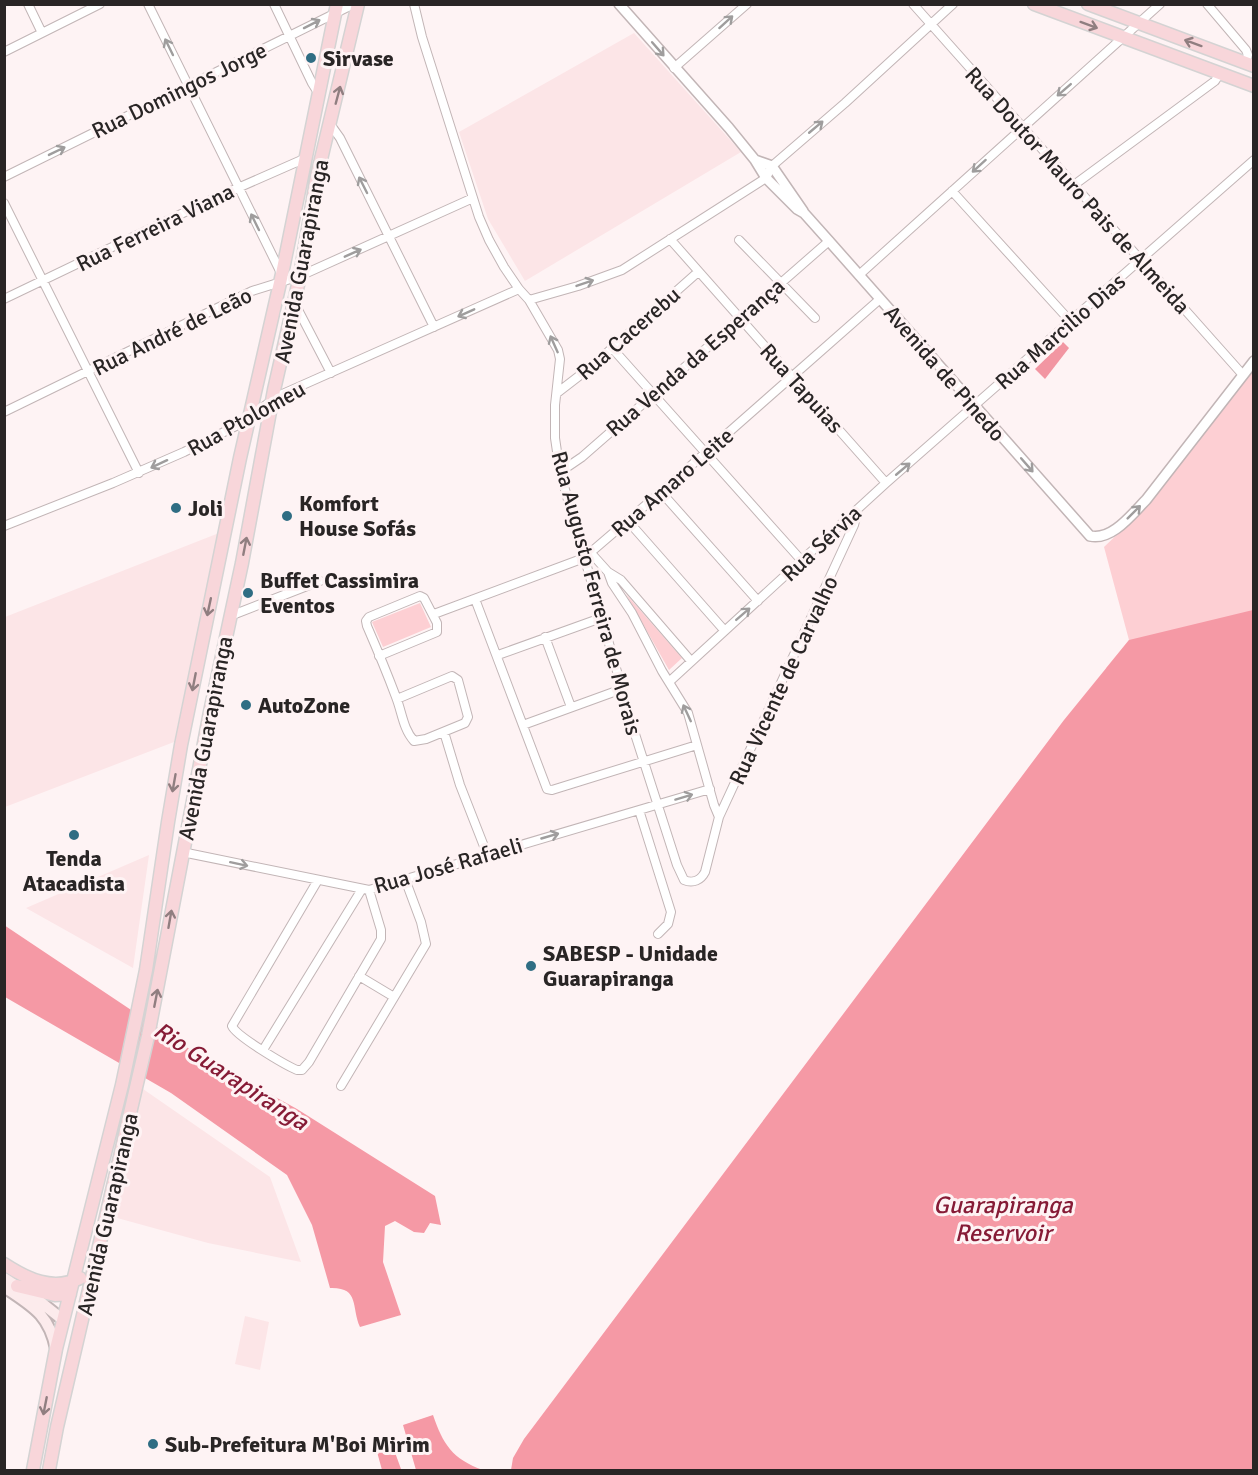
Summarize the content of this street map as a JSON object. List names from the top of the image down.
{
  "streets": {
    "main road": ["Avenida Guarapiranga"],
    "street": [
      "Rua Domingos Jorge",
      "Rua Doutor Mauro Pais de Almeida",
      "Rua Ferreira Viana",
      "Rua André de Leão",
      "Rua Marcilio Dias",
      "Rua Cacerebu",
      "Rua Venda da Esperança",
      "Avenida de Pinedo",
      "Rua Tapuias",
      "Rua Ptolomeu",
      "Rua Amaro Leite",
      "Rua Sérvia",
      "Rua Augusto Ferreira de Morais",
      "Rua Vicente de Carvalho",
      "Rua José Rafaeli"
    ]
  },
  "crossings": [
    ["Rua Domingos Jorge", "Avenida Guarapiranga"],
    ["Rua Doutor Mauro Pais de Almeida", "Rua Marcilio Dias"],
    ["Rua Doutor Mauro Pais de Almeida", "Avenida de Pinedo"],
    ["Rua Ferreira Viana", "Avenida Guarapiranga"],
    ["Avenida Guarapiranga", "Rua André de Leão"],
    ["Avenida Guarapiranga", "Rua Ptolomeu"],
    ["Avenida Guarapiranga", "Rua José Rafaeli"],
    ["Rua André de Leão", "Rua Augusto Ferreira de Morais"],
    ["Rua Marcilio Dias", "Avenida de Pinedo"],
    ["Rua Marcilio Dias", "Rua Sérvia"],
    ["Rua Cacerebu", "Rua Tapuias"],
    ["Rua Cacerebu", "Rua Augusto Ferreira de Morais"],
    ["Rua Venda da Esperança", "Avenida de Pinedo"],
    ["Rua Venda da Esperança", "Rua Tapuias"],
    ["Rua Venda da Esperança", "Rua Augusto Ferreira de Morais"],
    ["Avenida de Pinedo", "Rua Amaro Leite"],
    ["Avenida de Pinedo", "Rua Sérvia"],
    ["Rua Tapuias", "Rua Amaro Leite"],
    ["Rua Tapuias", "Rua Sérvia"],
    ["Rua Ptolomeu", "Rua Augusto Ferreira de Morais"],
    ["Rua Amaro Leite", "Rua Augusto Ferreira de Morais"],
    ["Rua Sérvia", "Rua Vicente de Carvalho"],
    ["Rua Augusto Ferreira de Morais", "Rua Vicente de Carvalho"],
    ["Rua Augusto Ferreira de Morais", "Rua José Rafaeli"]
  ],
  "one_way": [
    "Rua Domingos Jorge",
    "Rua Ptolomeu",
    "Rua Sérvia",
    "Rua José Rafaeli"
  ],
  "water": ["Rio Guarapiranga", "Guarapiranga Reservoir"],
  "places": [
    "Sirvase",
    "Joli",
    "Komfort House Sofás",
    "Buffet Cassimira Eventos",
    "AutoZone",
    "Tenda Atacadista",
    "SABESP - Unidade Guarapiranga",
    "Sub-Prefeitura M'Boi Mirim"
  ]
}
